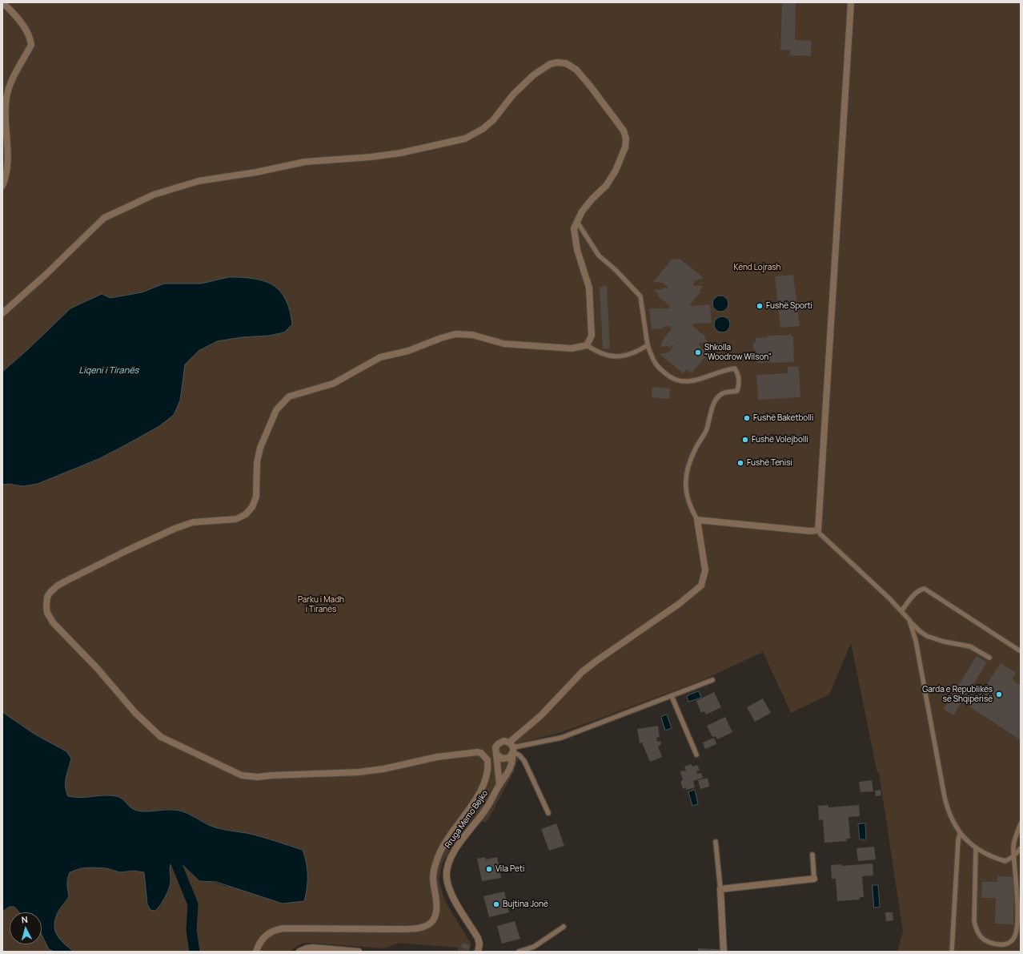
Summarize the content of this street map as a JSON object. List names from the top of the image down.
{
  "streets": {
    "street": ["Rruga Memo Bejko"]
  },
  "water": ["Liqeni i Tiranës"],
  "parks": ["Kënd Lojrash", "Parku i Madh i Tiranës"],
  "places": [
    "Fushë Sporti",
    "Shkolla \"Woodrow Wilson\"",
    "Fushë Baketbolli",
    "Fushë Volejbolli",
    "Fushë Tenisi",
    "Garda e Republikës së Shqipërisë",
    "Vila Peti",
    "Bujtina Jonë"
  ],
  "north": "top"
}
